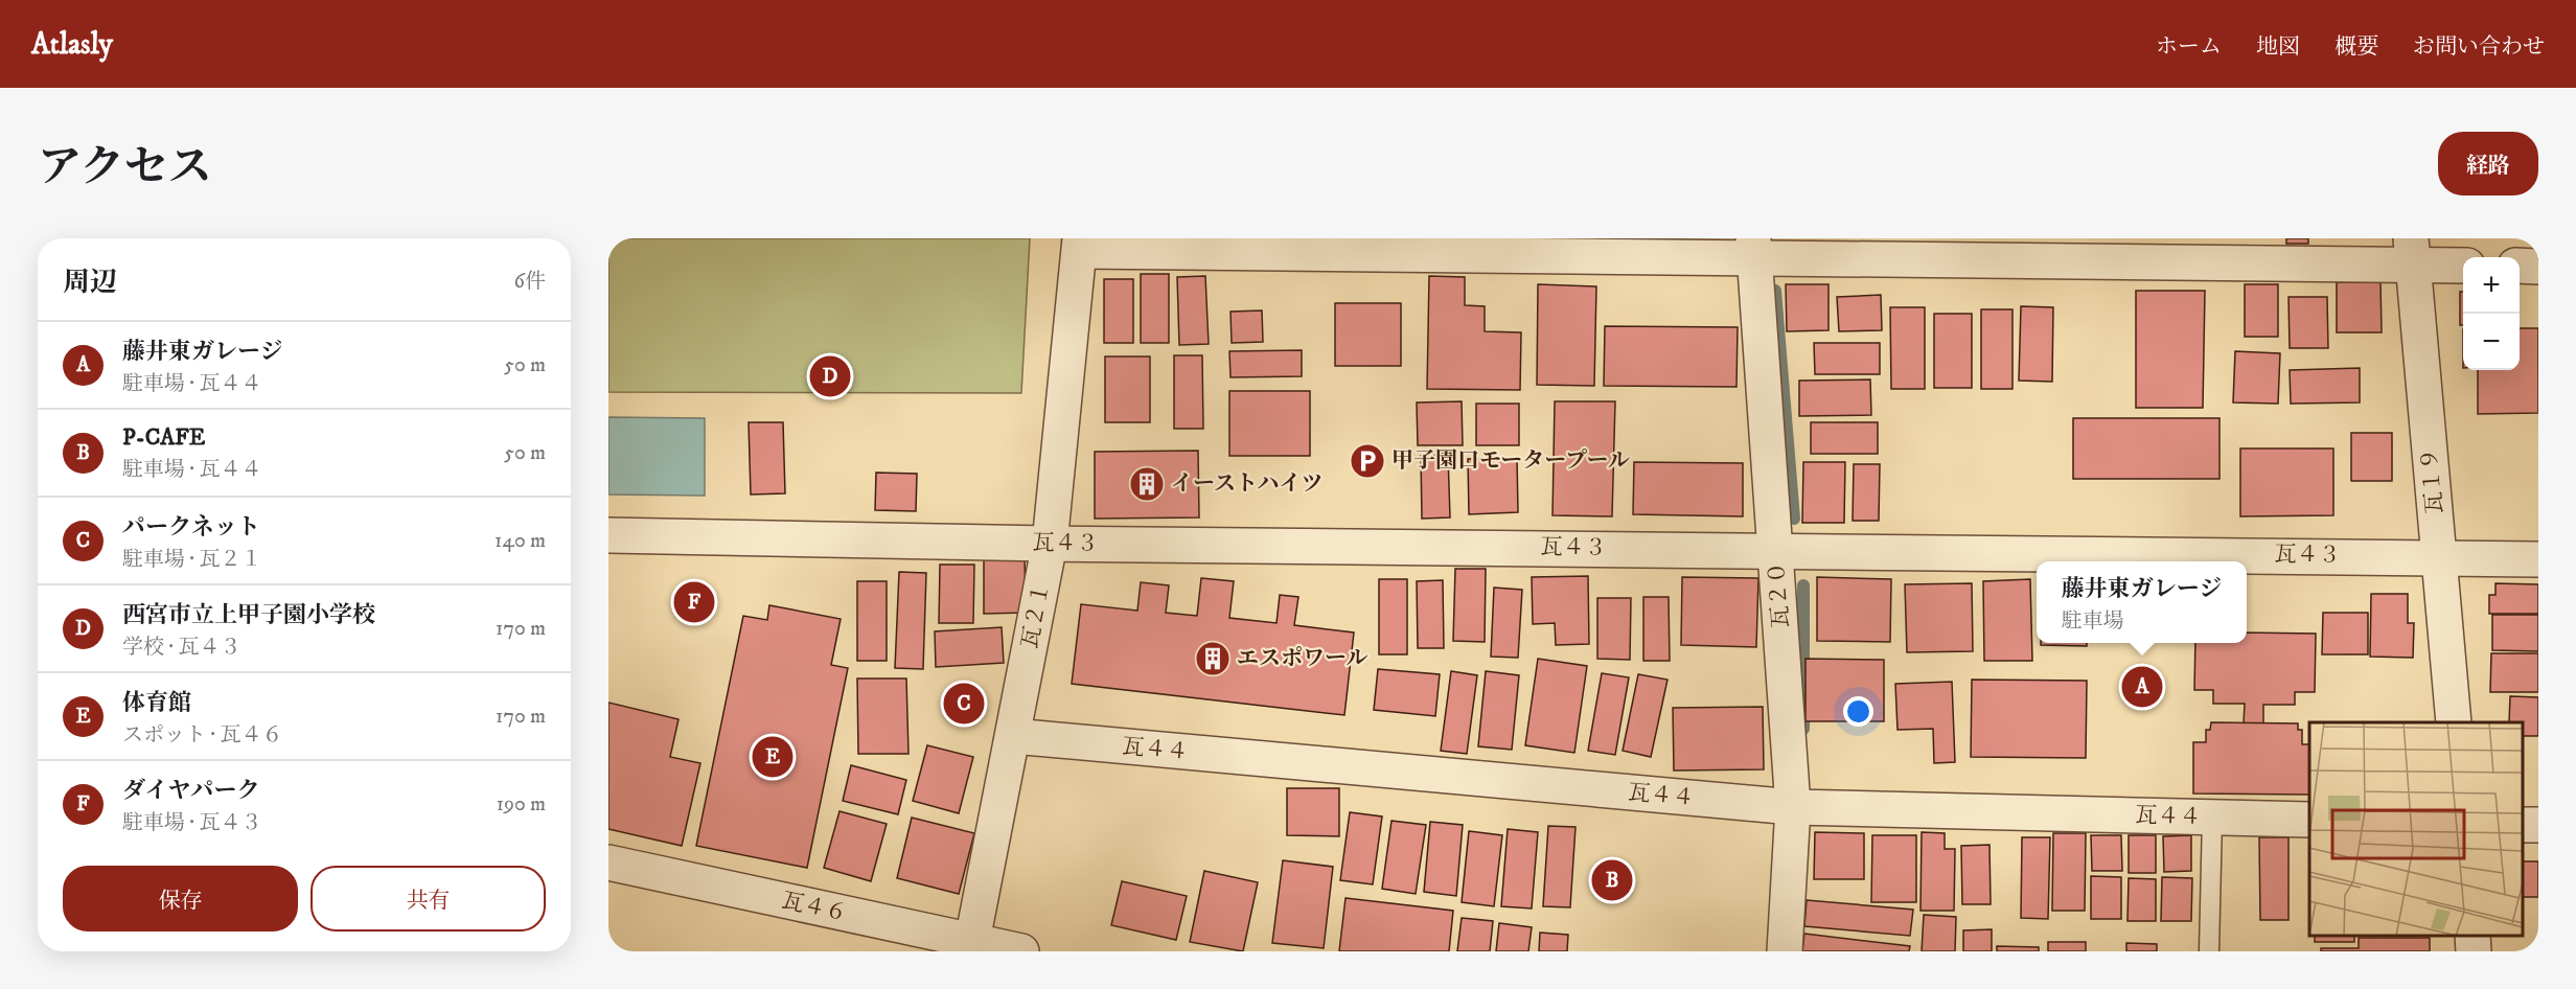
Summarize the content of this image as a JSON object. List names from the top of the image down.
{
  "streets": {
    "street": [
      "瓦１９",
      "瓦４３",
      "瓦２０",
      "瓦２１",
      "瓦４４",
      "瓦４６"
    ]
  },
  "crossings": [
    ["瓦１９", "瓦４３"],
    ["瓦４３", "瓦２０"],
    ["瓦４３", "瓦２１"],
    ["瓦２０", "瓦４４"],
    ["瓦２１", "瓦４４"],
    ["瓦２１", "瓦４６"]
  ],
  "places": {
    "parking": ["甲子園口モータープール"],
    "building": ["イーストハイツ", "エスポワール"]
  },
  "page": {
    "header": "Atlasly",
    "nav": [
      "ホーム",
      "地図",
      "概要",
      "お問い合わせ"
    ],
    "title": "アクセス",
    "buttons": [
      "経路",
      ["保存", "共有"]
    ],
    "heading": ["周辺", "6件"],
    "map_buttons": ["+", "−"],
    "list": [
      {
        "mark": "A",
        "name": "藤井東ガレージ",
        "note": "駐車場 · 瓦４４",
        "value": "50 m"
      },
      {
        "mark": "B",
        "name": "P-CAFE",
        "note": "駐車場 · 瓦４４",
        "value": "50 m"
      },
      {
        "mark": "C",
        "name": "パークネット",
        "note": "駐車場 · 瓦２１",
        "value": "140 m"
      },
      {
        "mark": "D",
        "name": "西宮市立上甲子園小学校",
        "note": "学校 · 瓦４３",
        "value": "170 m"
      },
      {
        "mark": "E",
        "name": "体育館",
        "note": "スポット · 瓦４６",
        "value": "170 m"
      },
      {
        "mark": "F",
        "name": "ダイヤパーク",
        "note": "駐車場 · 瓦４３",
        "value": "190 m"
      }
    ],
    "pins": [
      "D",
      "F",
      "A",
      "C",
      "E",
      "B"
    ],
    "popup": ["藤井東ガレージ", "駐車場"]
  }
}
